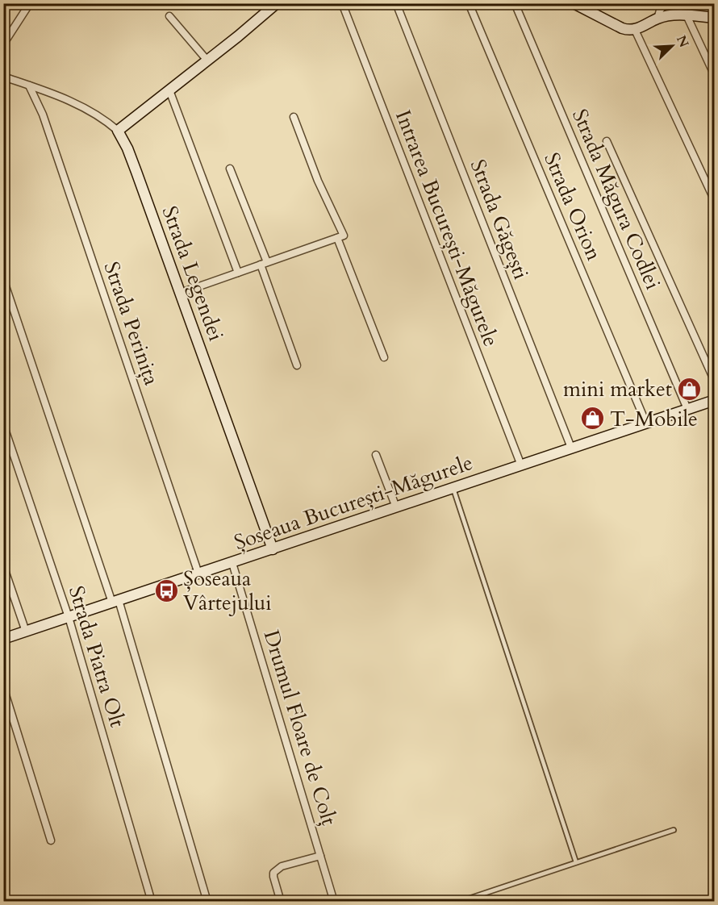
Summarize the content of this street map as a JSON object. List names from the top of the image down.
{
  "streets": {
    "street": [
      "Strada Măgura Codlei",
      "Strada Orion",
      "Strada Găgești",
      "Intrarea București-Măgurele",
      "Strada Legendei",
      "Strada Perinița",
      "Șoseaua București-Măgurele",
      "Strada Piatra Olt",
      "Drumul Floare de Colț"
    ]
  },
  "crossings": [
    ["Strada Măgura Codlei", "Șoseaua București-Măgurele"],
    ["Strada Orion", "Șoseaua București-Măgurele"],
    ["Strada Găgești", "Șoseaua București-Măgurele"],
    ["Intrarea București-Măgurele", "Șoseaua București-Măgurele"],
    ["Strada Legendei", "Strada Perinița"],
    ["Strada Legendei", "Șoseaua București-Măgurele"],
    ["Strada Perinița", "Șoseaua București-Măgurele"],
    ["Șoseaua București-Măgurele", "Strada Piatra Olt"],
    ["Șoseaua București-Măgurele", "Drumul Floare de Colț"]
  ],
  "places": {
    "shop": ["mini market", "T-Mobile"],
    "bus stop": ["Șoseaua Vârtejului"]
  },
  "north": "top right"
}
